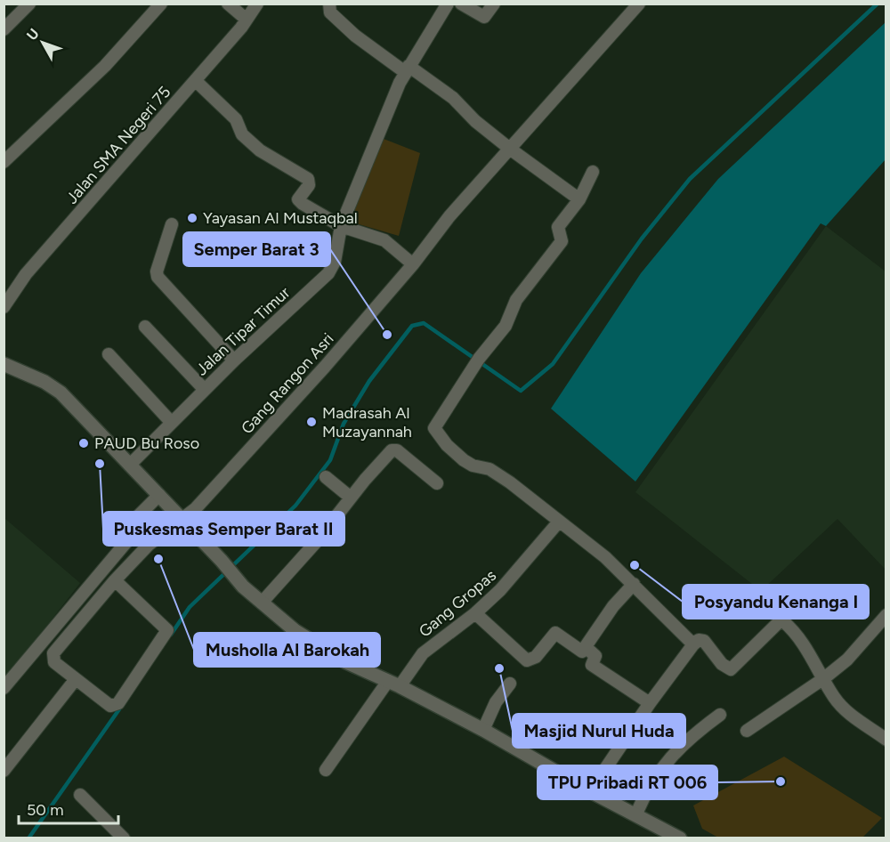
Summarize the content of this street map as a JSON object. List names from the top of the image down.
{
  "streets": {
    "street": [
      "Jalan SMA Negeri 75",
      "Jalan Tipar Timur",
      "Gang Rangon Asri",
      "Gang Gropas"
    ]
  },
  "places": [
    "Yayasan Al Mustaqbal",
    "Semper Barat 3",
    "Madrasah Al Muzayannah",
    "PAUD Bu Roso",
    "Puskesmas Semper Barat II",
    "Musholla Al Barokah",
    "Posyandu Kenanga I",
    "Masjid Nurul Huda",
    "TPU Pribadi RT 006"
  ],
  "scale_bar": "50 m",
  "north": "top left"
}
